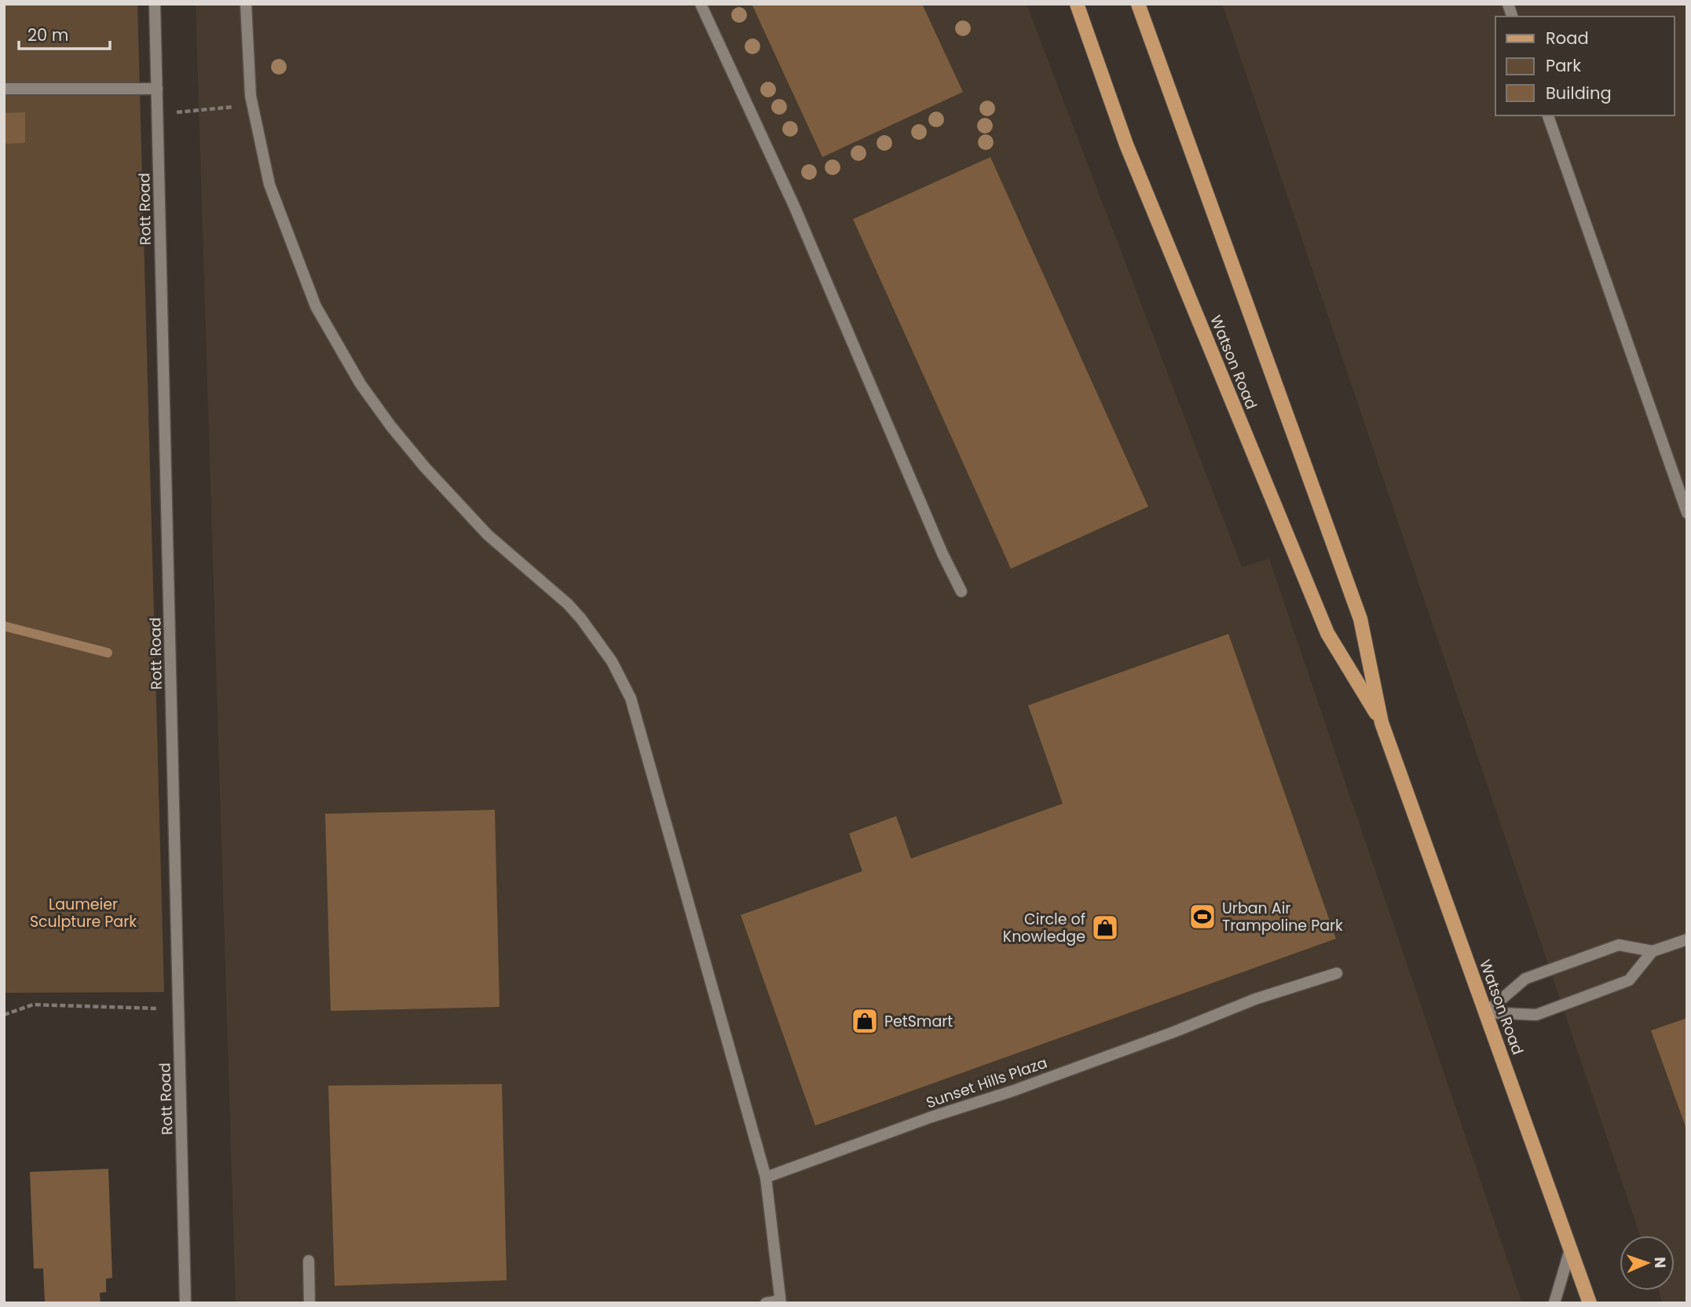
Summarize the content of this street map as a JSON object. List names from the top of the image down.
{
  "streets": {
    "main road": ["Watson Road"],
    "street": ["Rott Road", "Sunset Hills Plaza"]
  },
  "parks": ["Laumeier Sculpture Park"],
  "places": {
    "sports": ["Urban Air Trampoline Park"],
    "shop": ["Circle of Knowledge", "PetSmart"]
  },
  "legend": ["Road", "Park", "Building"],
  "scale_bar": "20 m",
  "north": "right"
}
